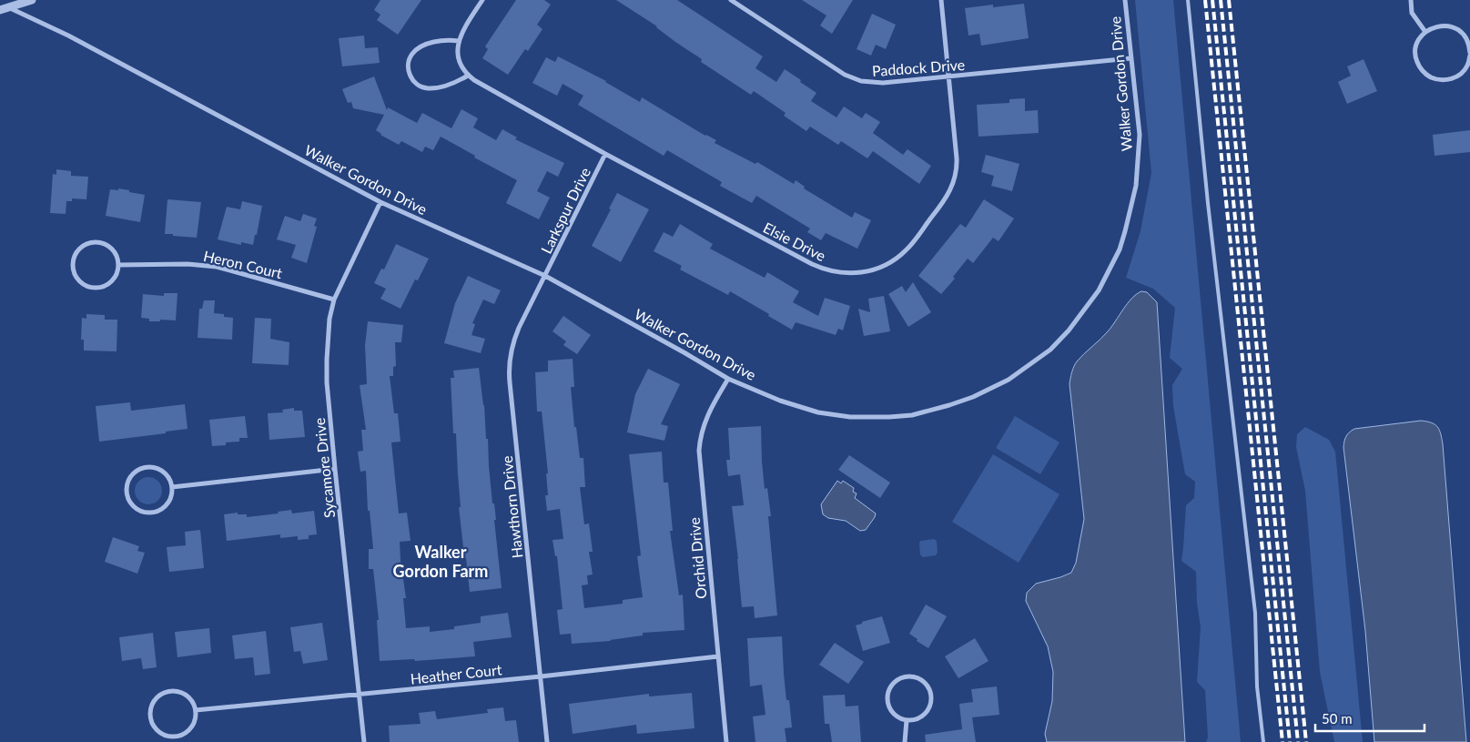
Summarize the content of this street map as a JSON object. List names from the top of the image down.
{
  "streets": {
    "street": [
      "Paddock Drive",
      "Walker Gordon Drive",
      "Larkspur Drive",
      "Elsie Drive",
      "Heron Court",
      "Sycamore Drive",
      "Hawthorn Drive",
      "Orchid Drive",
      "Heather Court"
    ]
  },
  "crossings": [
    ["Paddock Drive", "Walker Gordon Drive"],
    ["Paddock Drive", "Elsie Drive"],
    ["Walker Gordon Drive", "Larkspur Drive"],
    ["Walker Gordon Drive", "Sycamore Drive"],
    ["Walker Gordon Drive", "Hawthorn Drive"],
    ["Walker Gordon Drive", "Orchid Drive"],
    ["Larkspur Drive", "Elsie Drive"],
    ["Larkspur Drive", "Hawthorn Drive"],
    ["Heron Court", "Sycamore Drive"],
    ["Sycamore Drive", "Heather Court"],
    ["Hawthorn Drive", "Heather Court"],
    ["Orchid Drive", "Heather Court"]
  ],
  "districts": ["Walker Gordon Farm"],
  "scale_bar": "50 m"
}
